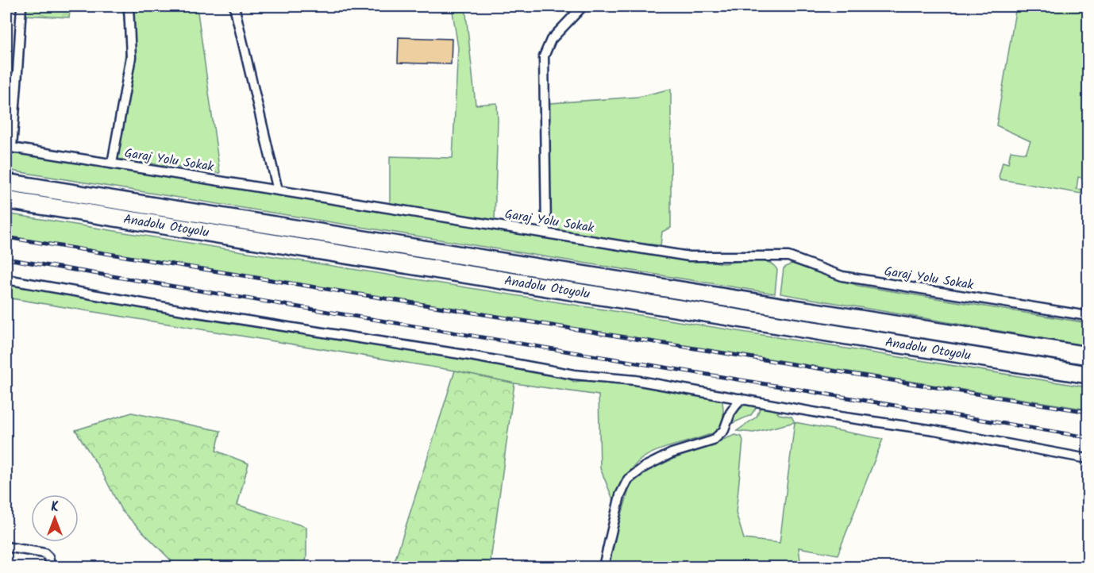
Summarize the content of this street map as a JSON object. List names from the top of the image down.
{
  "streets": {
    "highway": ["Anadolu Otoyolu"],
    "street": ["Garaj Yolu Sokak"]
  },
  "north": "top"
}
